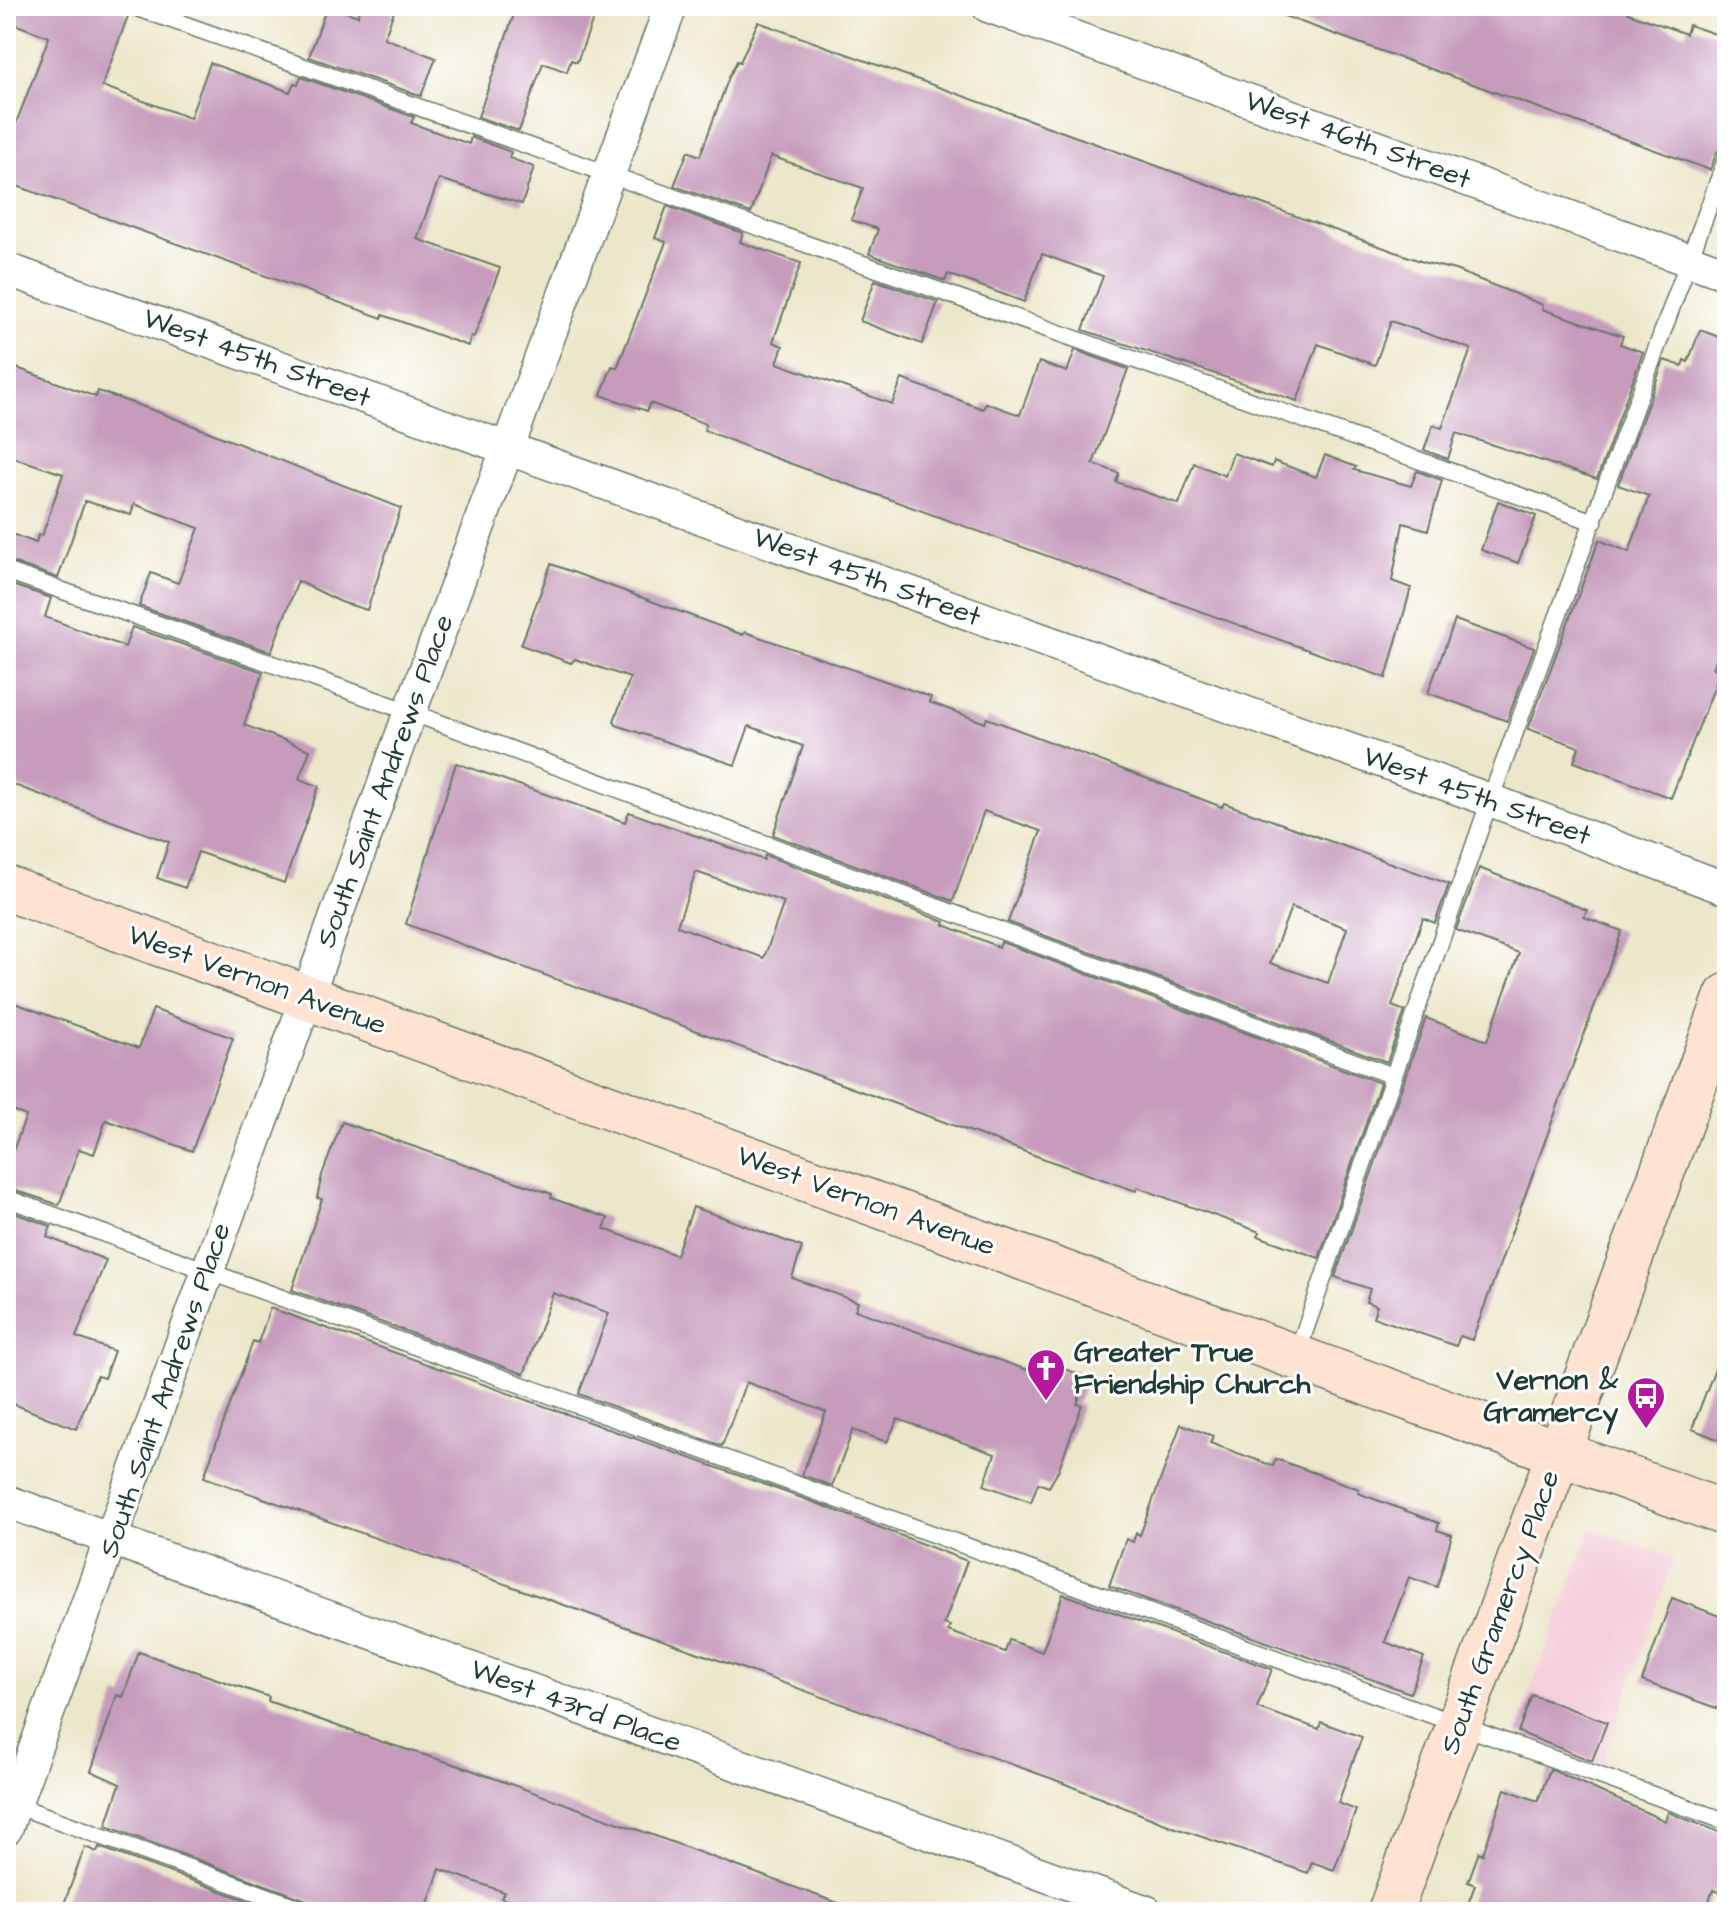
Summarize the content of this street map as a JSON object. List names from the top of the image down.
{
  "streets": {
    "main road": ["West Vernon Avenue", "South Gramercy Place"],
    "street": [
      "West 46th Street",
      "West 45th Street",
      "South Saint Andrews Place",
      "West 43rd Place"
    ]
  },
  "crossings": [
    ["West 45th Street", "South Saint Andrews Place"],
    ["South Saint Andrews Place", "West Vernon Avenue"],
    ["South Saint Andrews Place", "West 43rd Place"],
    ["West Vernon Avenue", "South Gramercy Place"]
  ],
  "places": {
    "church": ["Greater True Friendship Church"],
    "bus stop": ["Vernon & Gramercy"]
  }
}
